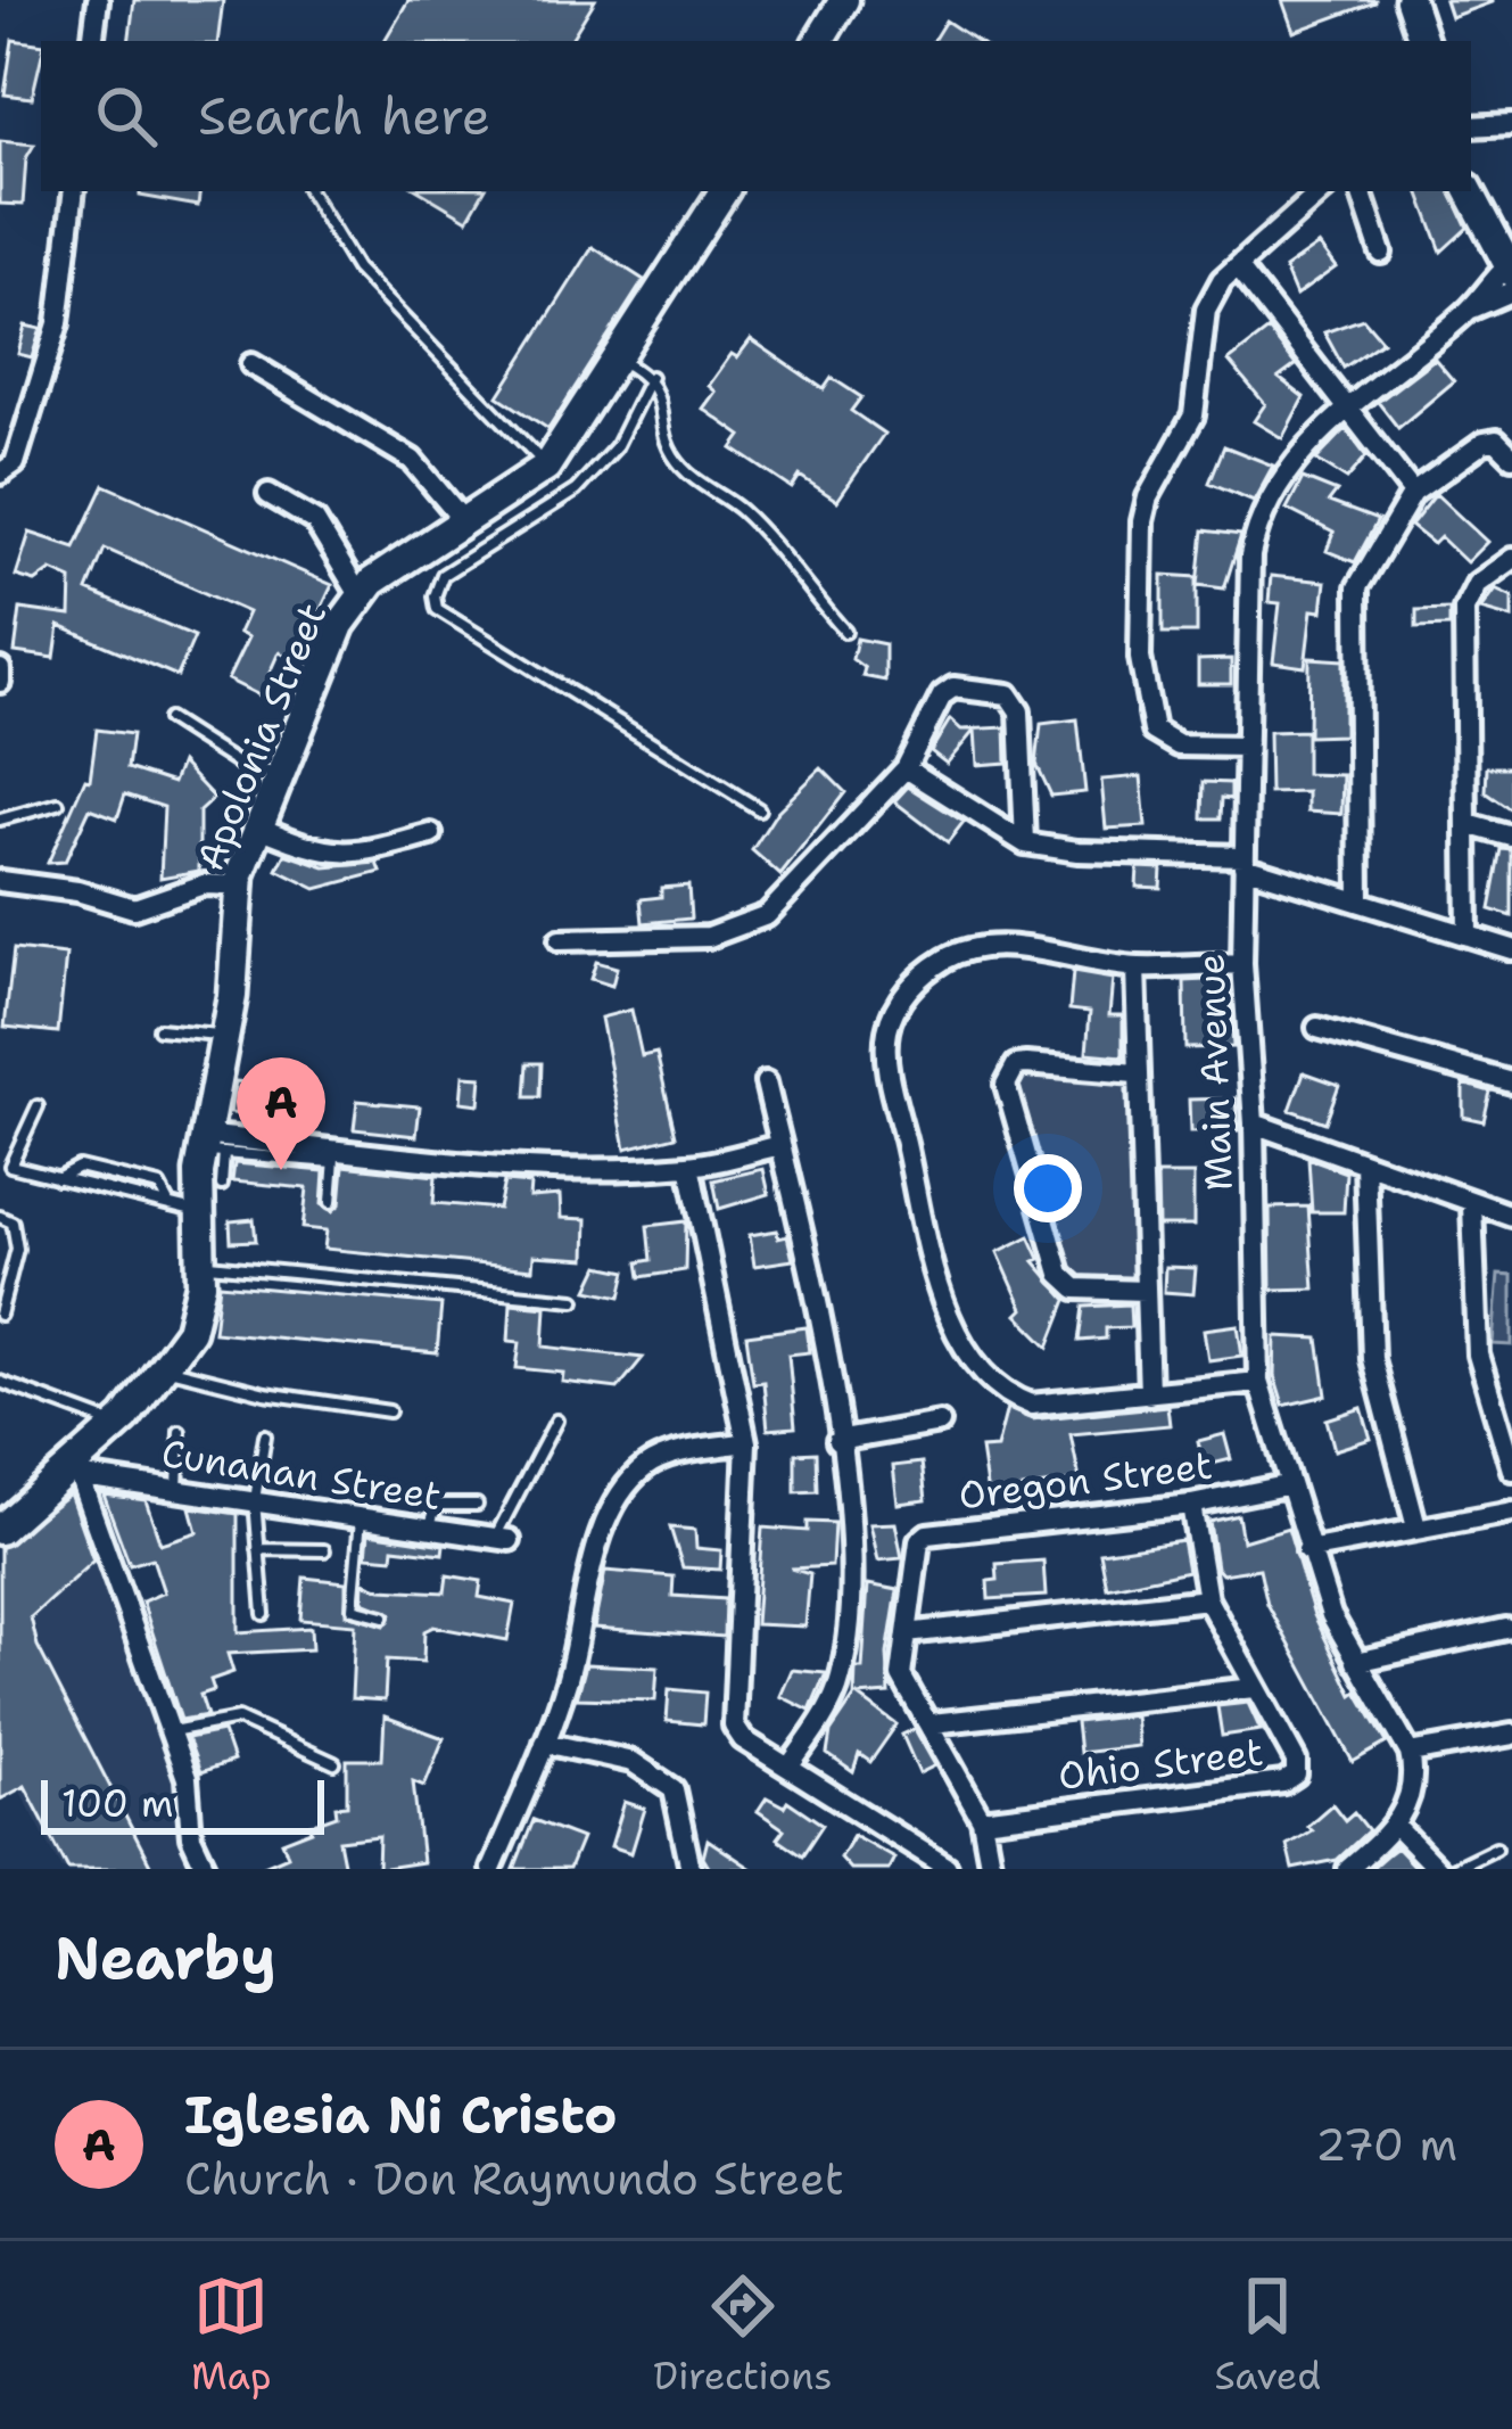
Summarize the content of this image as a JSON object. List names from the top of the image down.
{
  "streets": {
    "main road": ["Apolonia Street"],
    "street": [
      "Main Avenue",
      "Cunanan Street",
      "Oregon Street",
      "Ohio Street"
    ]
  },
  "crossings": [
    ["Apolonia Street", "Cunanan Street"],
    ["Main Avenue", "Oregon Street"],
    ["Oregon Street", "Ohio Street"]
  ],
  "scale_bar": "100 m",
  "page": {
    "search": "Search here",
    "pins": "A",
    "scale": "100 m",
    "heading": "Nearby",
    "list": [
      {
        "mark": "A",
        "name": "Iglesia Ni Cristo",
        "note": "Church · Don Raymundo Street",
        "value": "270 m"
      }
    ],
    "nav": ["Map", "Directions", "Saved"]
  }
}
